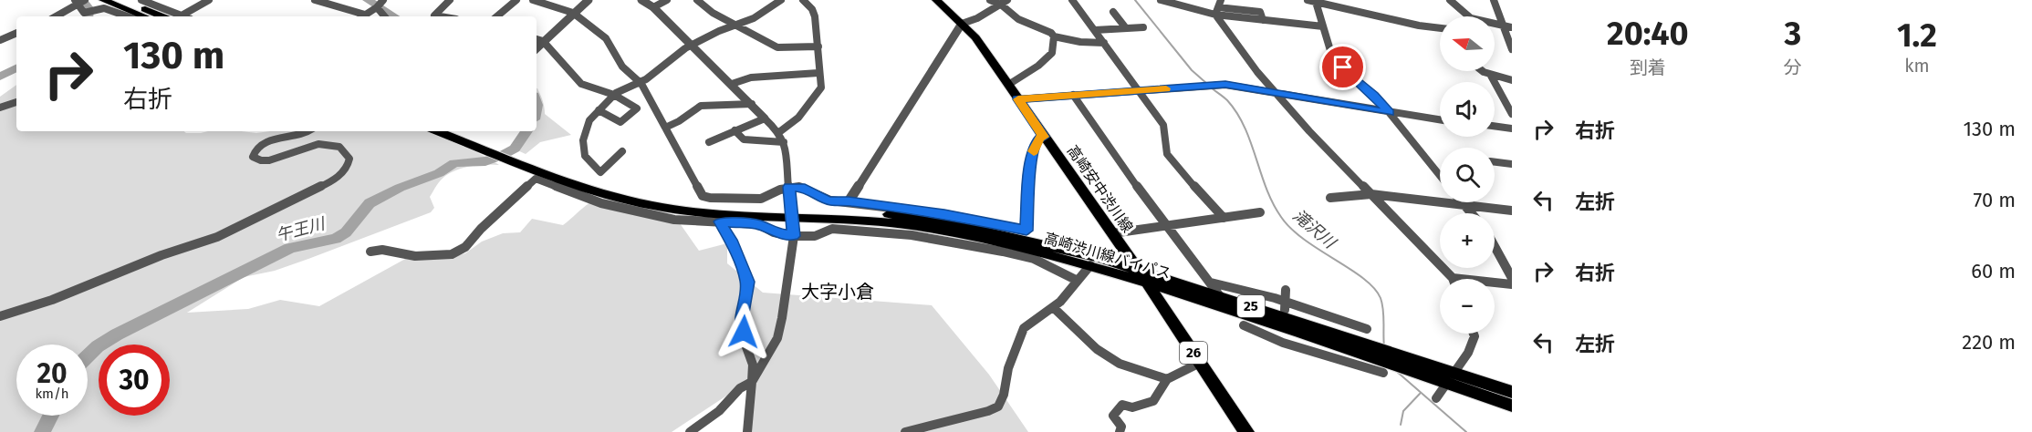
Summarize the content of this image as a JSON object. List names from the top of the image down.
{
  "streets": {
    "main road": [
      "高崎安中渋川線",
      "高崎渋川線バイパス",
      "25",
      "26"
    ]
  },
  "crossings": [
    ["高崎安中渋川線", "高崎渋川線バイパス"]
  ],
  "districts": ["大字小倉"],
  "water": ["滝沢川", "午王川"],
  "north": "left",
  "page": {
    "eta": [
      "20:40",
      "到着",
      "3",
      "分",
      "1.2",
      "km"
    ],
    "map_buttons": ["+", "−"],
    "turn": ["130 m", "右折"],
    "list": [
      {
        "name": "右折",
        "value": "130 m"
      },
      {
        "name": "左折",
        "value": "70 m"
      },
      {
        "name": "右折",
        "value": "60 m"
      },
      {
        "name": "左折",
        "value": "220 m"
      }
    ],
    "speed": "20 km/h",
    "limit": "30"
  }
}
